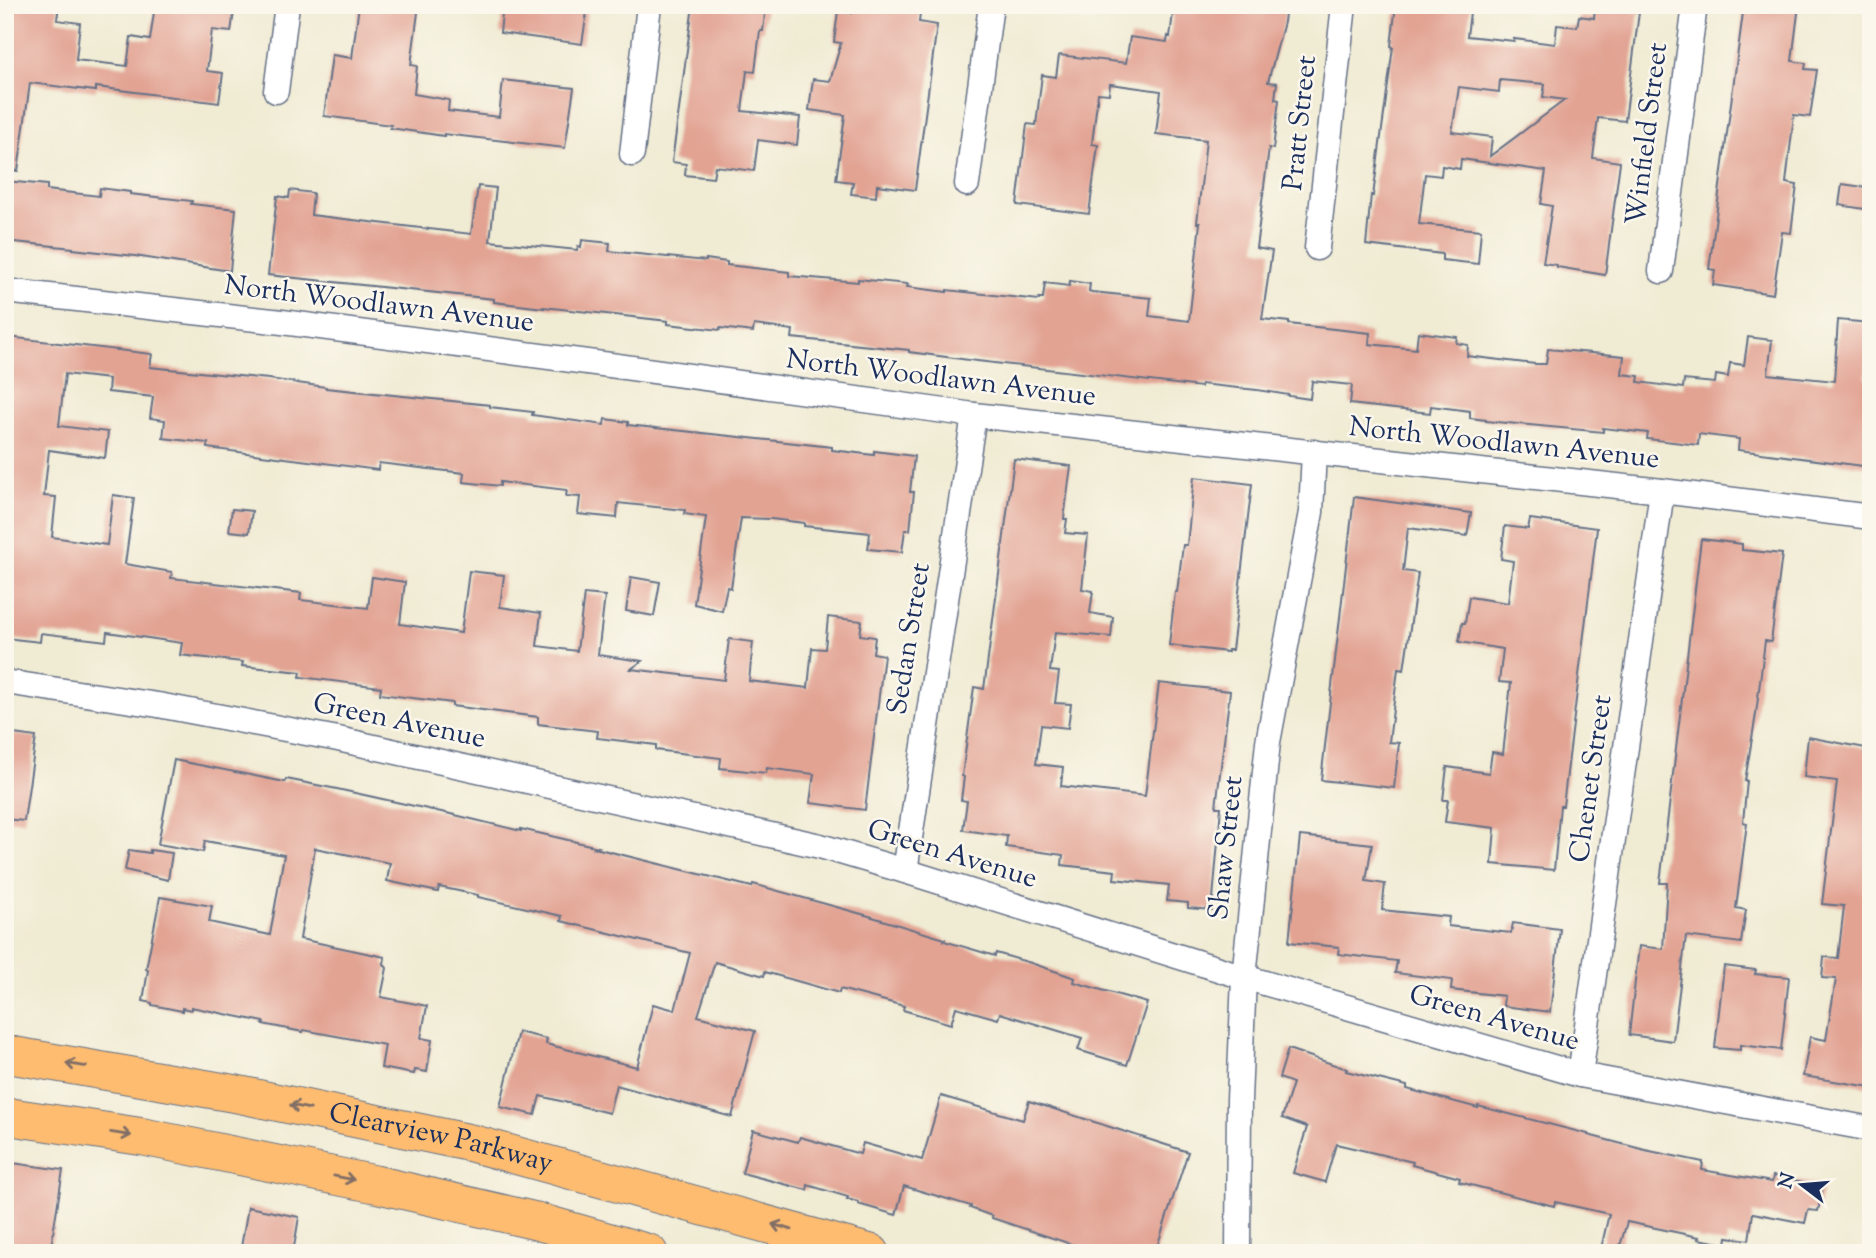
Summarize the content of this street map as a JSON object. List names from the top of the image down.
{
  "streets": {
    "highway": ["Clearview Parkway"],
    "street": [
      "Pratt Street",
      "Winfield Street",
      "North Woodlawn Avenue",
      "Sedan Street",
      "Green Avenue",
      "Chenet Street",
      "Shaw Street"
    ]
  },
  "crossings": [
    ["North Woodlawn Avenue", "Sedan Street"],
    ["North Woodlawn Avenue", "Chenet Street"],
    ["North Woodlawn Avenue", "Shaw Street"],
    ["Sedan Street", "Green Avenue"],
    ["Green Avenue", "Chenet Street"],
    ["Green Avenue", "Shaw Street"]
  ],
  "north": "left"
}
